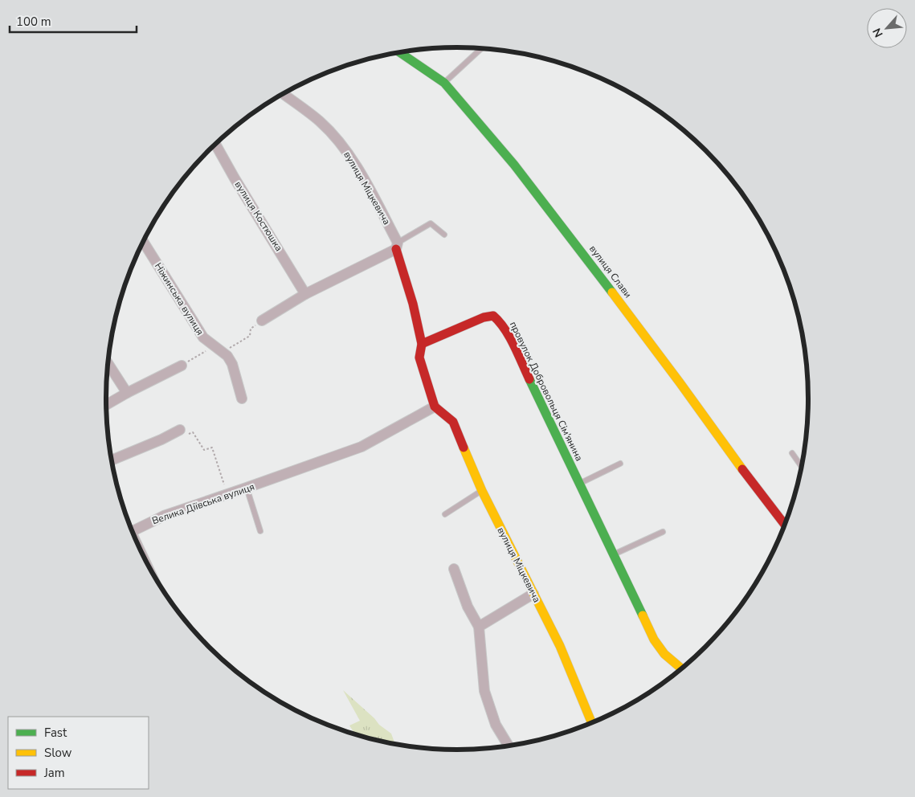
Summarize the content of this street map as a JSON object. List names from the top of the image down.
{
  "streets": {
    "street": [
      "вулиця Міцкевича",
      "вулиця Костюшка",
      "вулиця Слави",
      "Ніжинська вулиця",
      "провулок Добровольця Сім'янина",
      "Велика Діївська вулиця"
    ]
  },
  "crossings": [
    ["вулиця Міцкевича", "провулок Добровольця Сім'янина"],
    ["вулиця Міцкевича", "Велика Діївська вулиця"]
  ],
  "legend": ["Fast", "Slow", "Jam"],
  "scale_bar": "100 m",
  "north": "bottom left"
}
